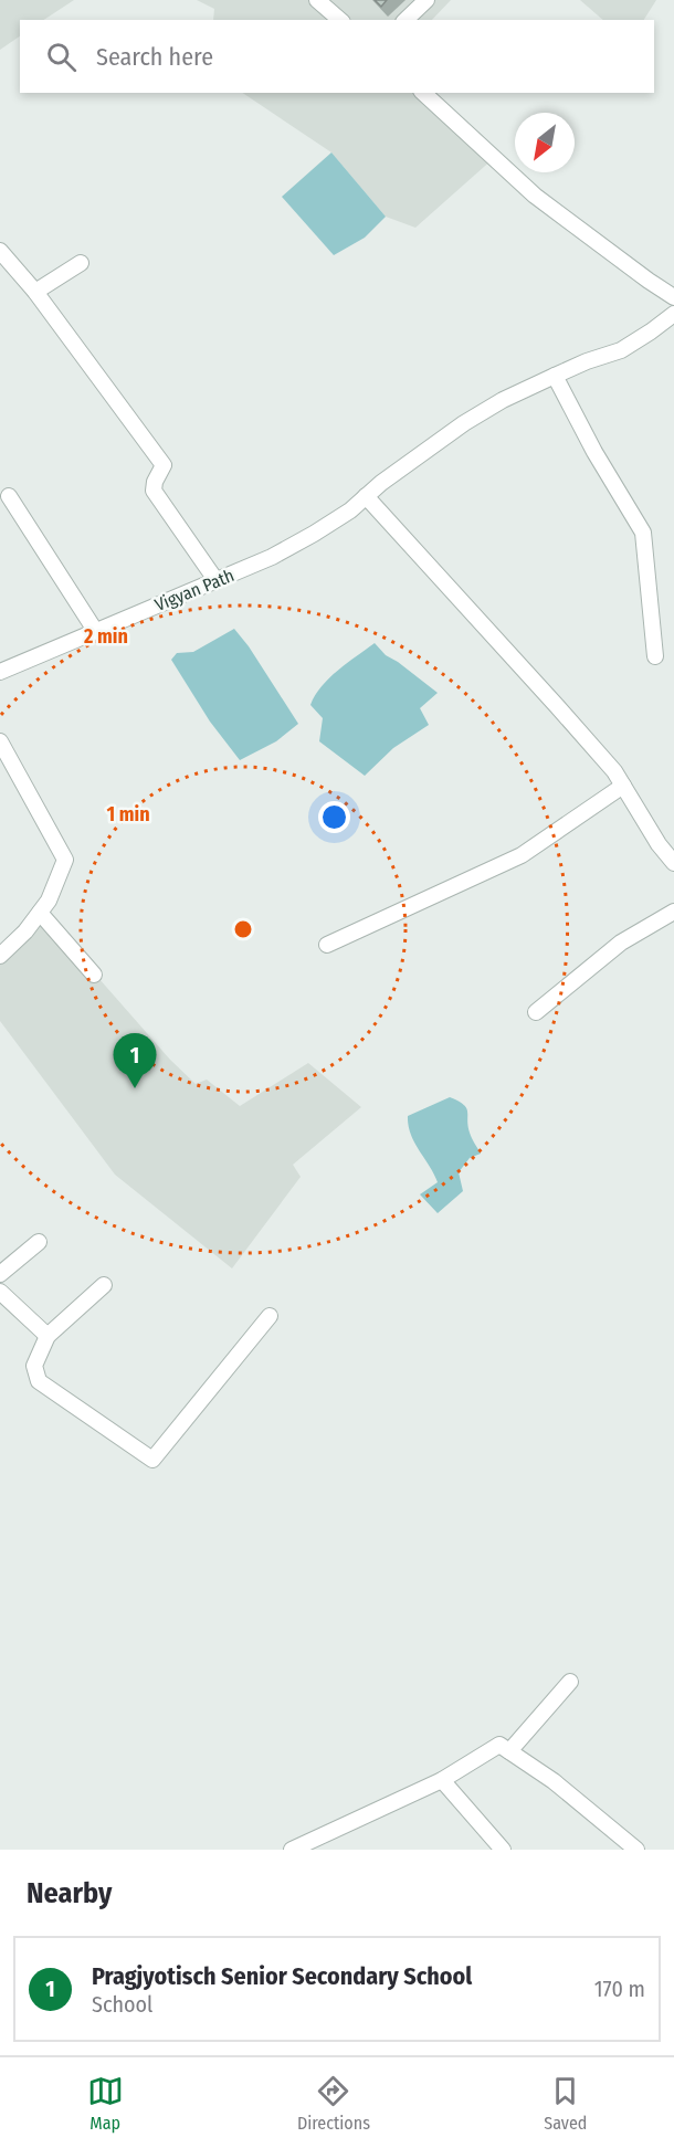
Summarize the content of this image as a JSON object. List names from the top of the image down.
{
  "streets": {
    "street": ["Vigyan Path"]
  },
  "north": "bottom left",
  "page": {
    "search": "Search here",
    "pins": "1",
    "heading": "Nearby",
    "list": [
      {
        "mark": "1",
        "name": "Pragjyotisch Senior Secondary School",
        "note": "School",
        "value": "170 m"
      }
    ],
    "nav": ["Map", "Directions", "Saved"]
  },
  "rings": ["2 min", "1 min"]
}
